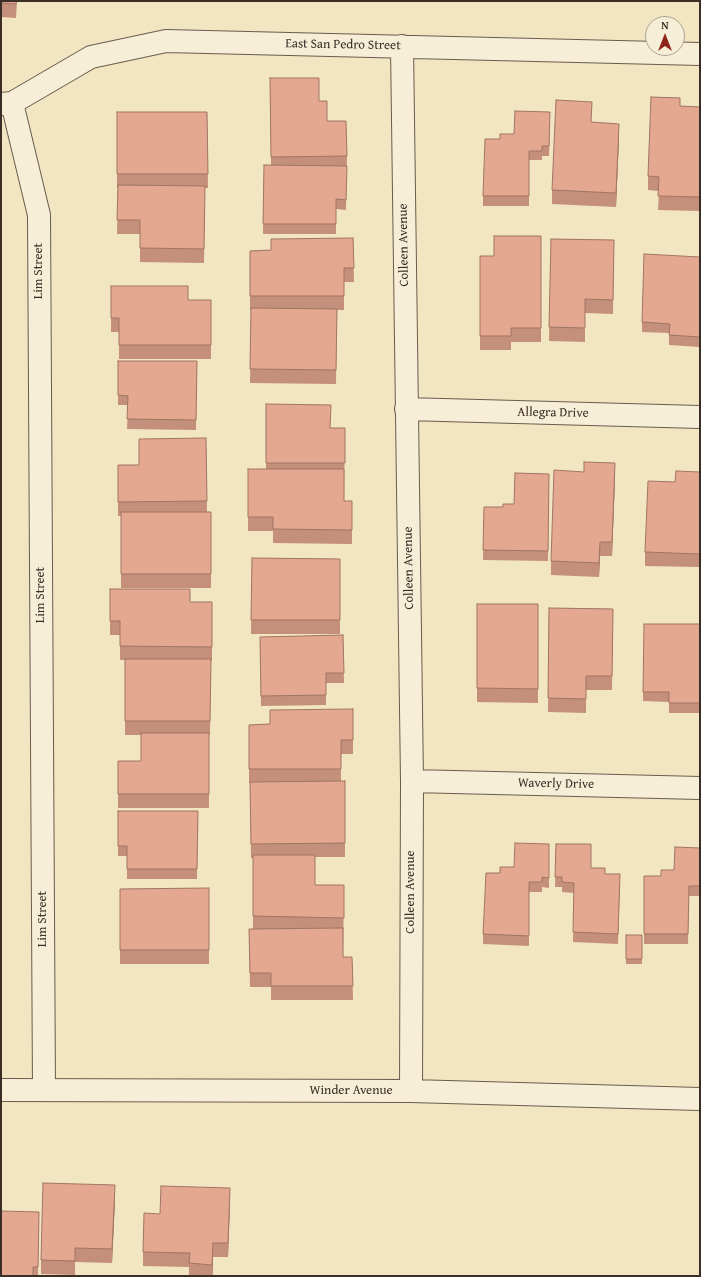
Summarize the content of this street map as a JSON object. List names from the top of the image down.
{
  "streets": {
    "street": [
      "East San Pedro Street",
      "Colleen Avenue",
      "Lim Street",
      "Allegra Drive",
      "Waverly Drive",
      "Winder Avenue"
    ]
  },
  "crossings": [
    ["East San Pedro Street", "Colleen Avenue"],
    ["East San Pedro Street", "Lim Street"],
    ["Colleen Avenue", "Allegra Drive"],
    ["Colleen Avenue", "Waverly Drive"],
    ["Colleen Avenue", "Winder Avenue"],
    ["Lim Street", "Winder Avenue"]
  ],
  "north": "top"
}
